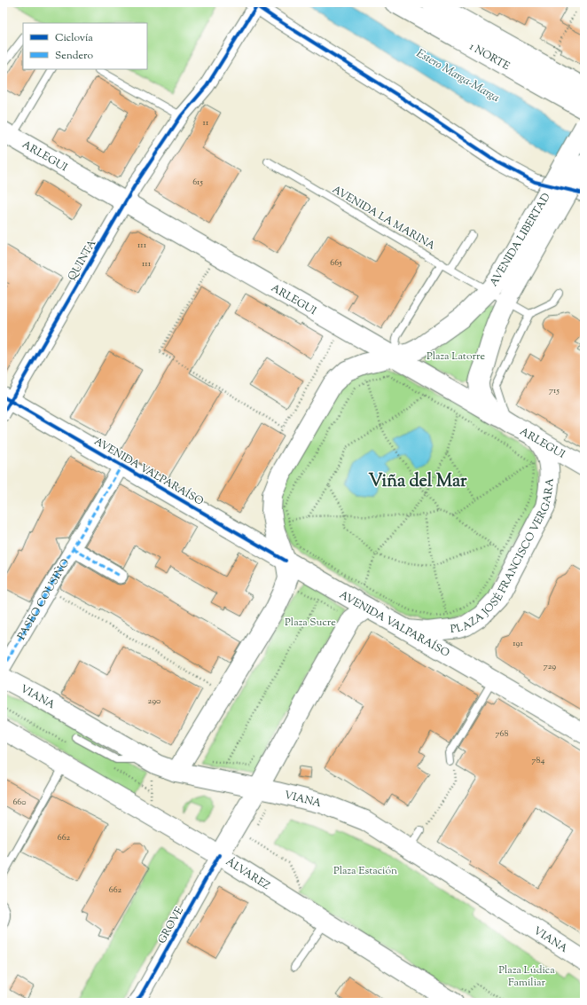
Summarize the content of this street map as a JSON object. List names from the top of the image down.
{
  "streets": {
    "main road": [
      "1 NORTE",
      "ARLEGUI",
      "AVENIDA LIBERTAD",
      "AVENIDA VALPARAÍSO",
      "PLAZA JOSÉ FRANCISCO VERGARA",
      "VIANA",
      "ÁLVAREZ"
    ],
    "street": ["QUINTA", "PASEO COUSIÑO", "GROVE"],
    "lane": ["AVENIDA LA MARINA"]
  },
  "crossings": [
    ["ARLEGUI", "QUINTA"],
    ["ARLEGUI", "PLAZA JOSÉ FRANCISCO VERGARA"],
    ["AVENIDA LA MARINA", "AVENIDA LIBERTAD"],
    ["QUINTA", "AVENIDA VALPARAÍSO"],
    ["AVENIDA VALPARAÍSO", "PLAZA JOSÉ FRANCISCO VERGARA"],
    ["AVENIDA VALPARAÍSO", "PASEO COUSIÑO"],
    ["ÁLVAREZ", "GROVE"]
  ],
  "districts": ["Viña del Mar"],
  "water": ["Estero Marga-Marga"],
  "parks": [
    "Plaza Latorre",
    "Plaza Sucre",
    "Plaza Estación",
    "Plaza Lúdica Familiar"
  ],
  "house_numbers": [
    "11",
    "615",
    "111",
    "665",
    "111",
    "715",
    "191",
    "729",
    "290",
    "768",
    "784",
    "660",
    "662",
    "662"
  ],
  "legend": ["Ciclovía", "Sendero"]
}
